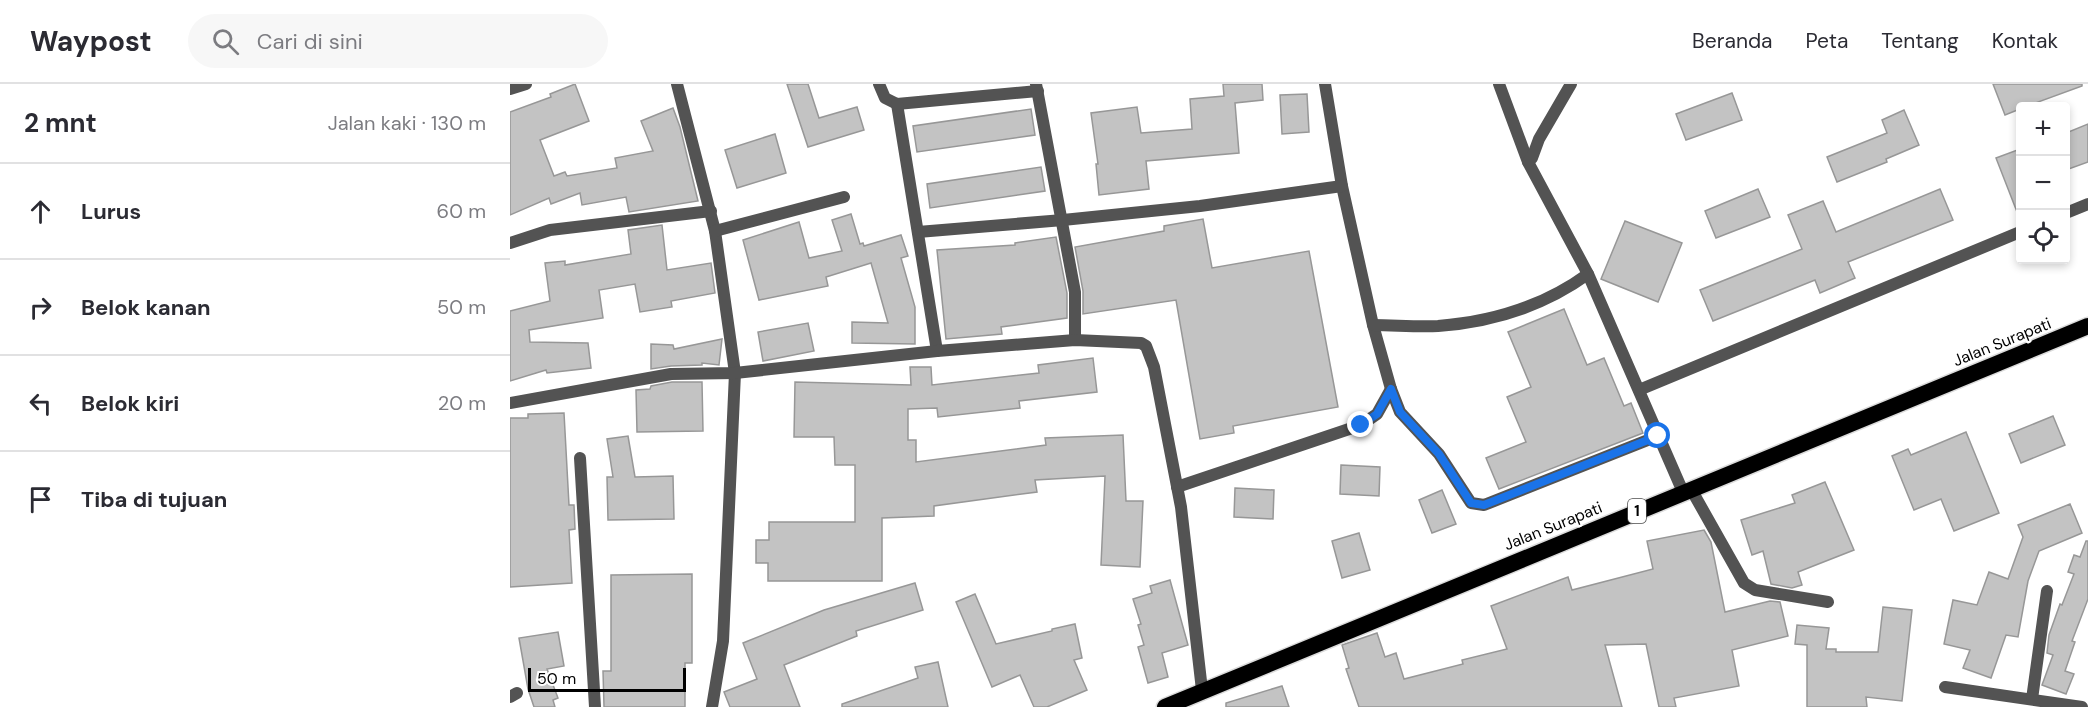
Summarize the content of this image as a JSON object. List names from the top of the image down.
{
  "streets": {
    "highway": ["Jalan Surapati", "1"]
  },
  "scale_bar": "50 m",
  "page": {
    "header": "Waypost",
    "search": "Cari di sini",
    "nav": [
      "Beranda",
      "Peta",
      "Tentang",
      "Kontak"
    ],
    "heading": ["2 mnt", "Jalan kaki · 130 m"],
    "map_buttons": ["+", "−"],
    "list": [
      ["Lurus", "60 m"],
      ["Belok kanan", "50 m"],
      ["Belok kiri", "20 m"],
      "Tiba di tujuan"
    ],
    "scale": "50 m"
  }
}
